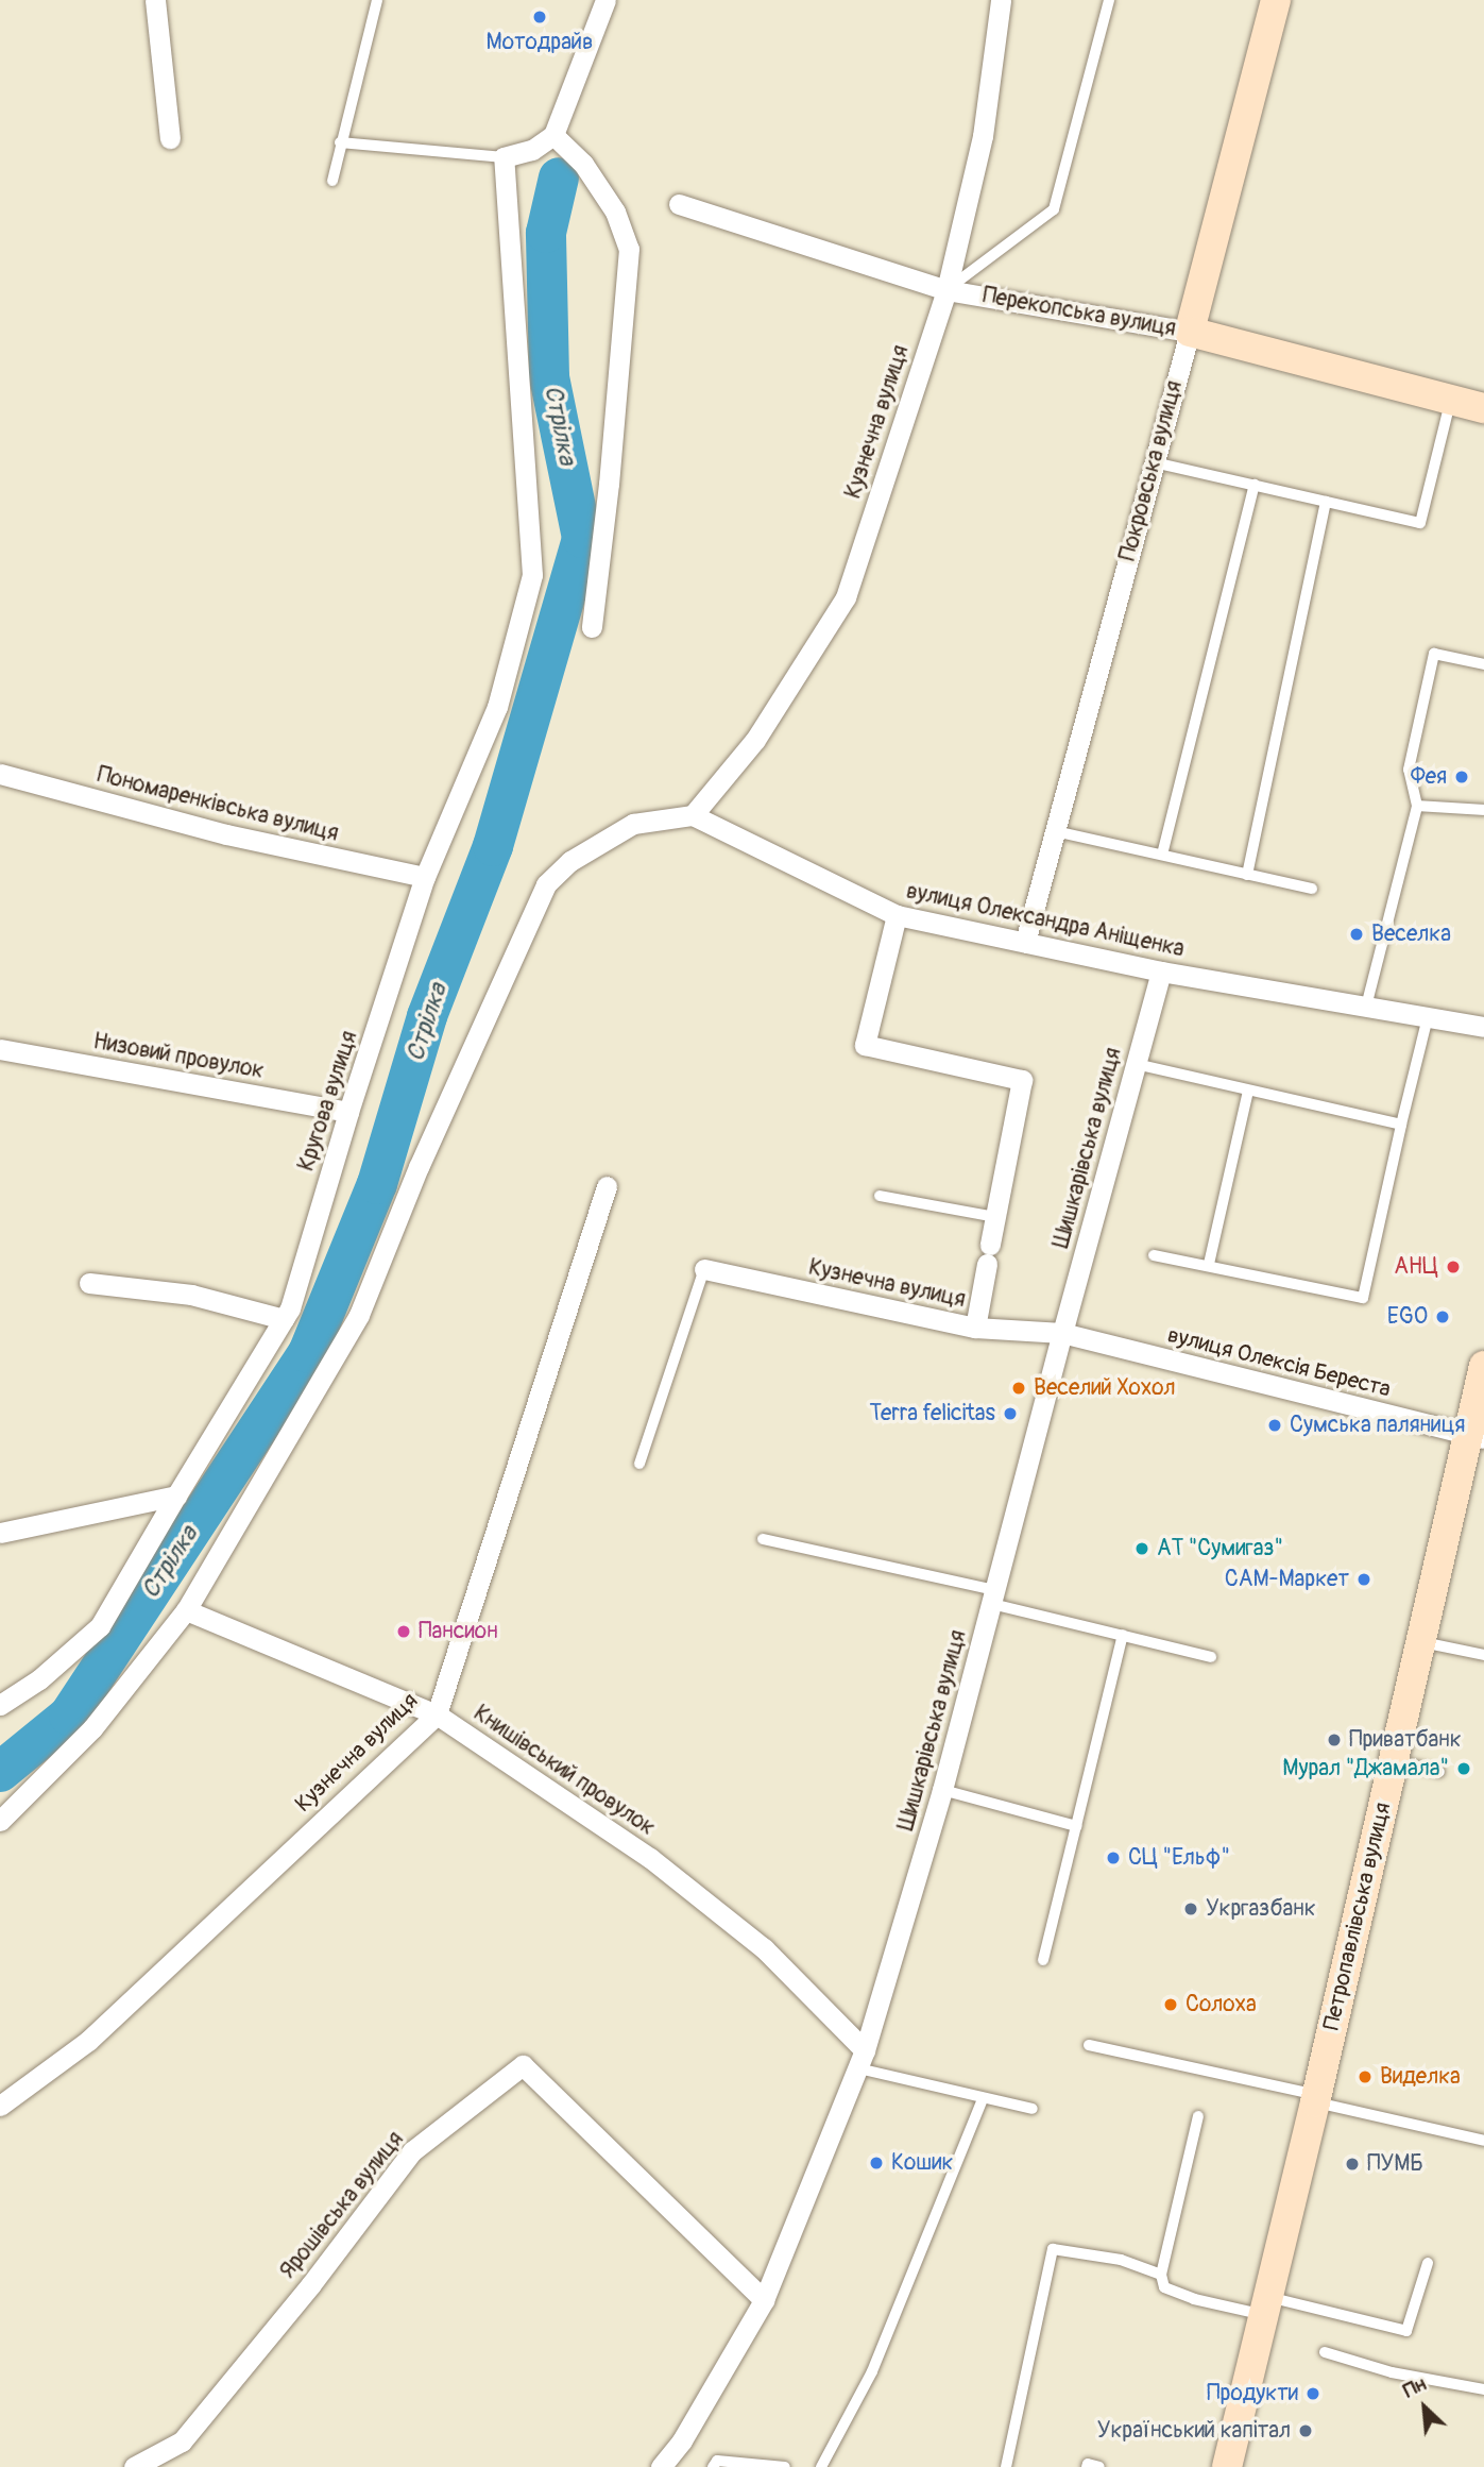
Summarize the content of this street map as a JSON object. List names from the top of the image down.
{
  "streets": {
    "main road": ["Перекопська вулиця", "Покровська вулиця", "Петропавлівська вулиця"],
    "street": [
      "Кузнечна вулиця",
      "Пономаренківська вулиця",
      "вулиця Олександра Аніщенка",
      "Низовий провулок",
      "Кругова вулиця",
      "Шишкарівська вулиця",
      "вулиця Олексія Береста",
      "Книшівський провулок",
      "Ярошівська вулиця"
    ]
  },
  "crossings": [
    ["Перекопська вулиця", "Кузнечна вулиця"],
    ["Перекопська вулиця", "Покровська вулиця"],
    ["Кузнечна вулиця", "вулиця Олександра Аніщенка"],
    ["Кузнечна вулиця", "Шишкарівська вулиця"],
    ["Кузнечна вулиця", "вулиця Олексія Береста"],
    ["Кузнечна вулиця", "Книшівський провулок"],
    ["Покровська вулиця", "вулиця Олександра Аніщенка"],
    ["Пономаренківська вулиця", "Кругова вулиця"],
    ["вулиця Олександра Аніщенка", "Шишкарівська вулиця"],
    ["Низовий провулок", "Кругова вулиця"],
    ["Шишкарівська вулиця", "вулиця Олексія Береста"],
    ["Шишкарівська вулиця", "Книшівський провулок"],
    ["Шишкарівська вулиця", "Ярошівська вулиця"],
    ["вулиця Олексія Береста", "Петропавлівська вулиця"]
  ],
  "water": ["Стрілка"],
  "places": [
    "Мотодрайв",
    "Фея",
    "Веселка",
    "АНЦ",
    "EGO",
    "Веселий Хохол",
    "Terra felicitas",
    "Сумська паляниця",
    "АТ \"Сумигаз\"",
    "САМ-Маркет",
    "Пансион",
    "Приватбанк",
    "Мурал \"Джамала\"",
    "СЦ \"Ельф\"",
    "Укргазбанк",
    "Солоха",
    "Виделка",
    "Кошик",
    "ПУМБ",
    "Продукти",
    "Український капітал"
  ],
  "north": "top left"
}
